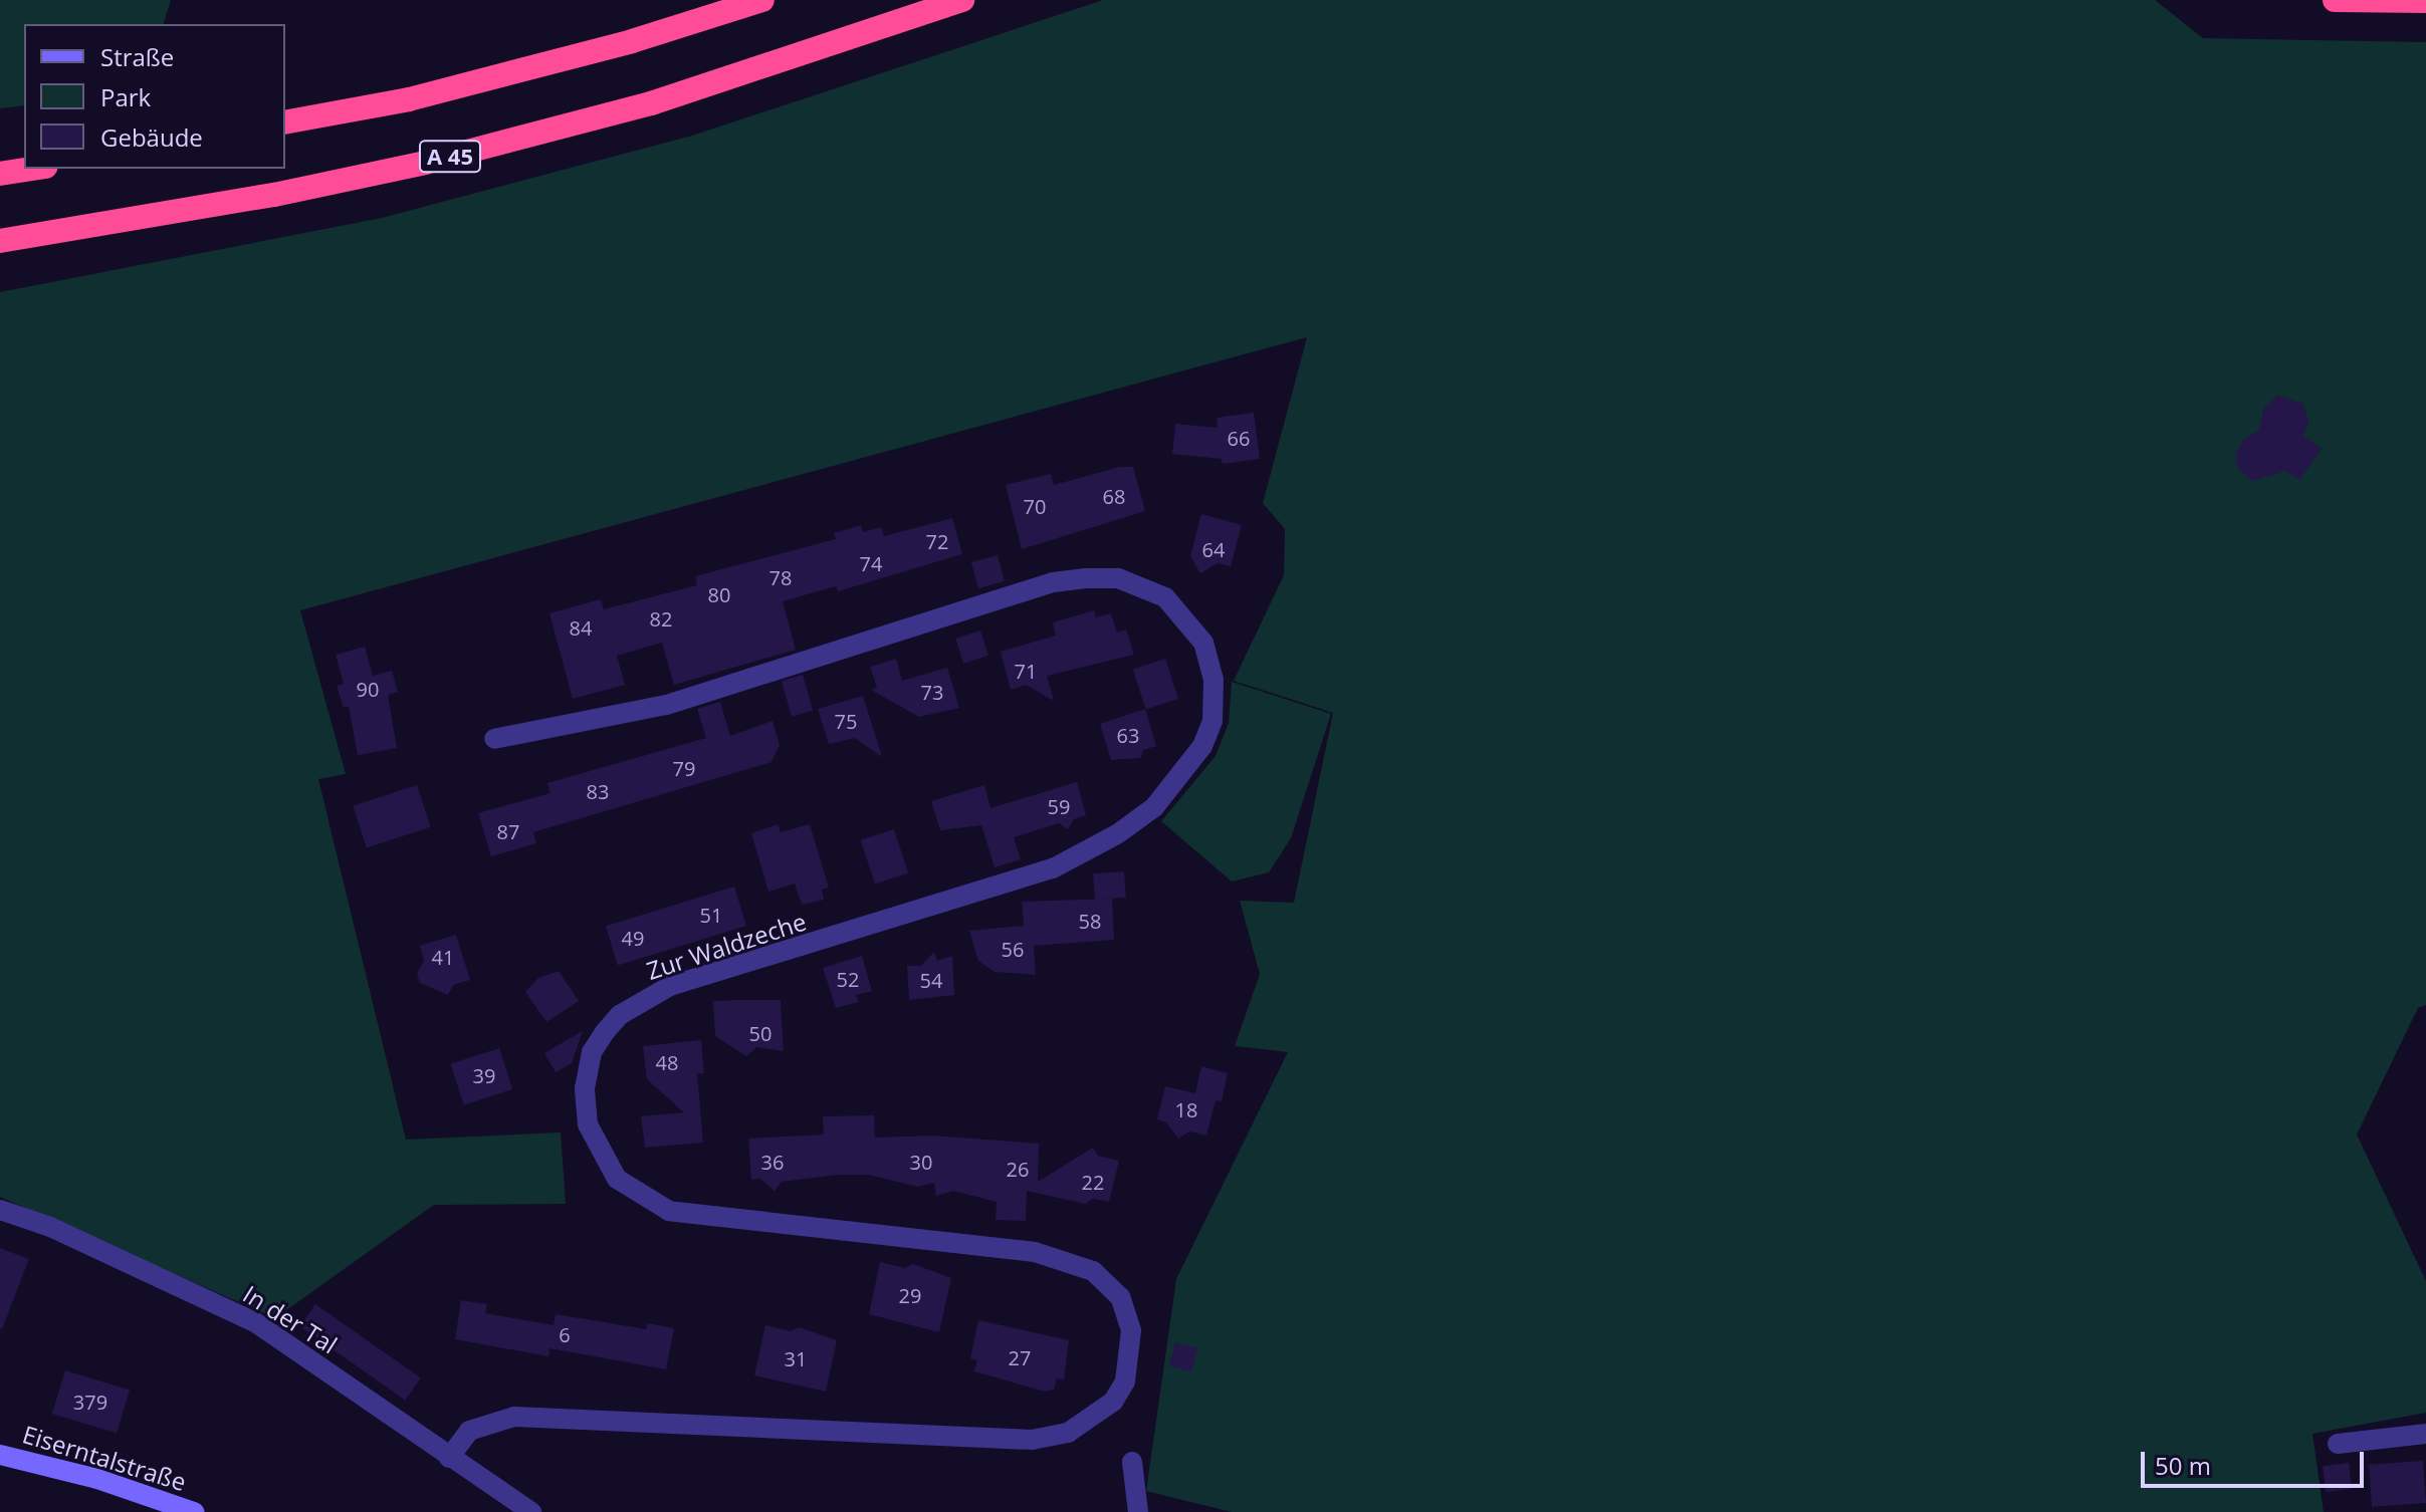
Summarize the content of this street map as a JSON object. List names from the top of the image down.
{
  "streets": {
    "highway": ["A 45"],
    "main road": ["Eiserntalstraße"],
    "street": ["Zur Waldzeche", "In der Tal"]
  },
  "crossings": [
    ["Zur Waldzeche", "In der Tal"]
  ],
  "house_numbers": [
    "66",
    "68",
    "70",
    "72",
    "64",
    "74",
    "78",
    "80",
    "82",
    "84",
    "71",
    "90",
    "73",
    "75",
    "63",
    "79",
    "83",
    "59",
    "87",
    "51",
    "58",
    "49",
    "56",
    "41",
    "52",
    "54",
    "50",
    "48",
    "39",
    "18",
    "36",
    "30",
    "26",
    "22",
    "29",
    "6",
    "27",
    "31",
    "379"
  ],
  "legend": ["Straße", "Park", "Gebäude"],
  "scale_bar": "50 m"
}
